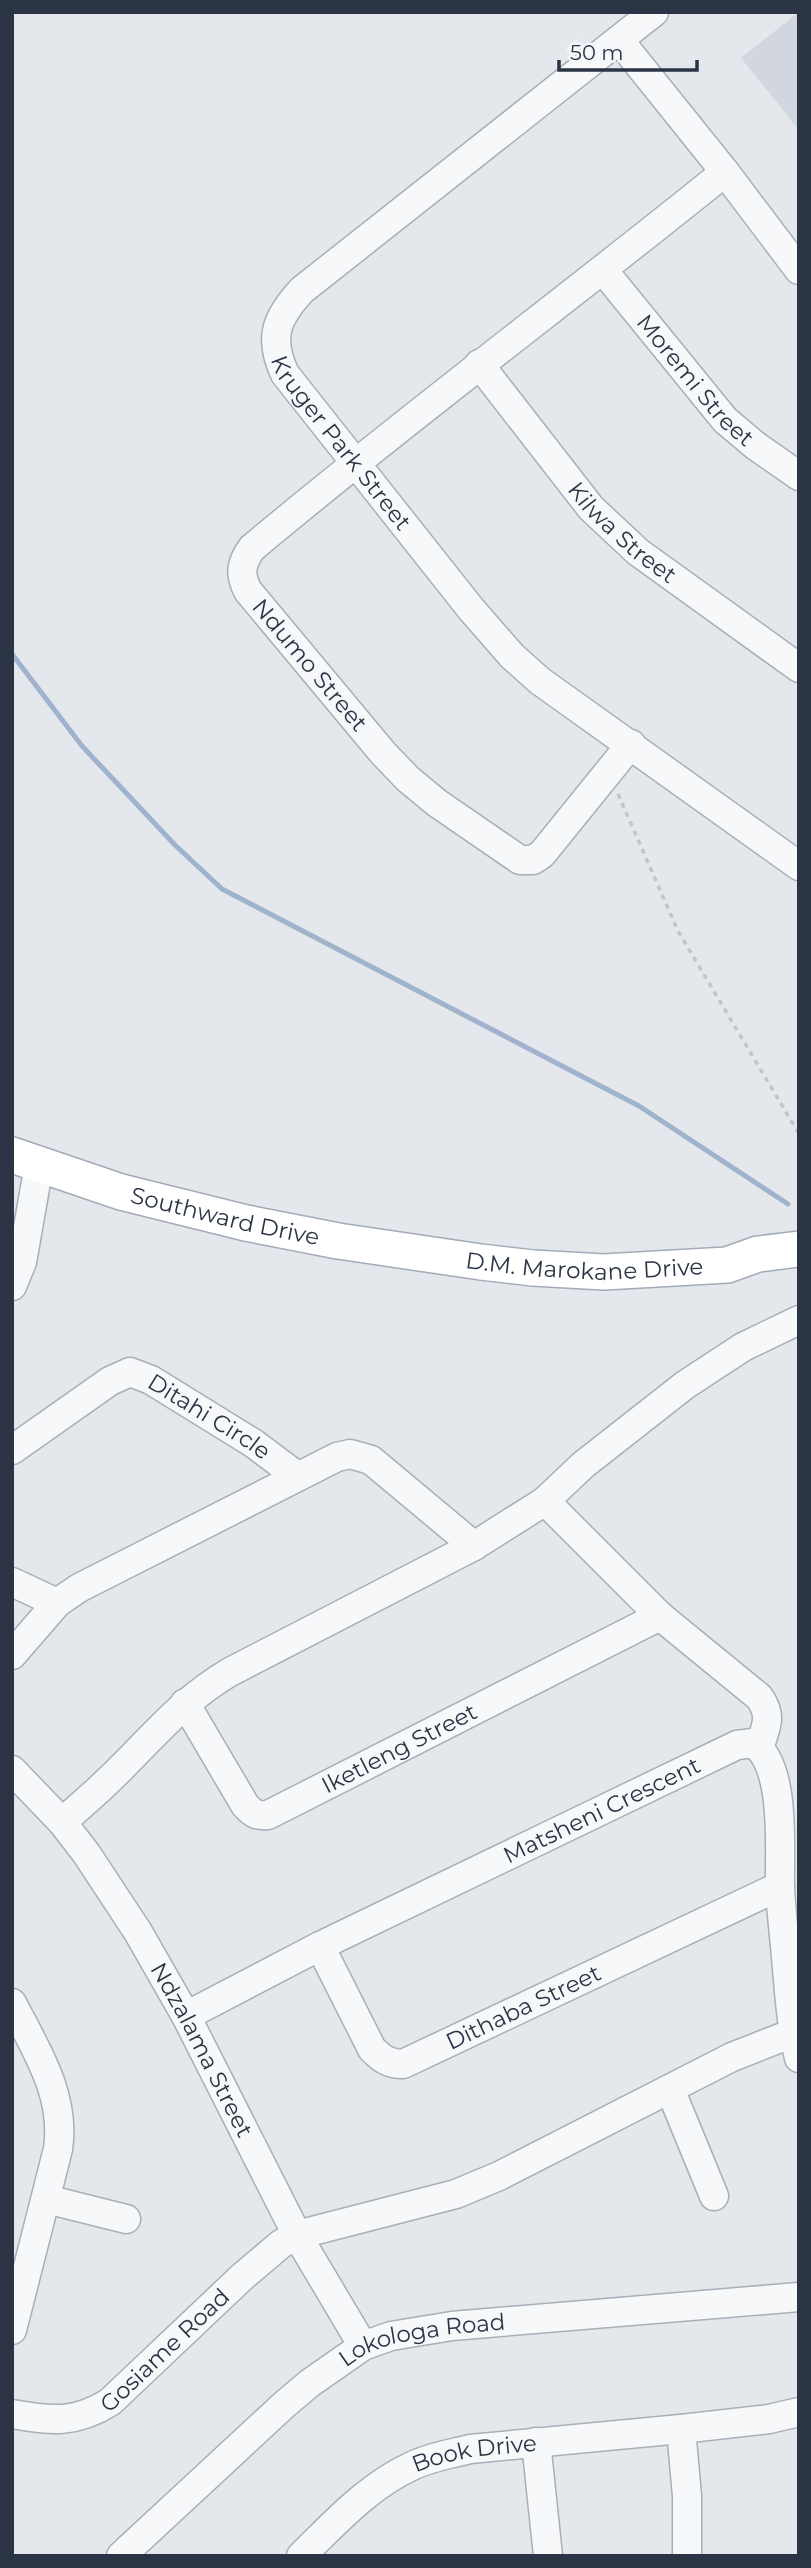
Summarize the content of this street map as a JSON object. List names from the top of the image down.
{
  "streets": {
    "main road": ["Southward Drive", "D.M. Marokane Drive"],
    "street": [
      "Moremi Street",
      "Kruger Park Street",
      "Kilwa Street",
      "Ndumo Street",
      "Ditahi Circle",
      "Iketleng Street",
      "Matsheni Crescent",
      "Dithaba Street",
      "Ndzalama Street",
      "Lokologa Road",
      "Gosiame Road",
      "Book Drive"
    ]
  },
  "crossings": [
    ["Moremi Street", "Ndumo Street"],
    ["Kruger Park Street", "Ndumo Street"],
    ["Kilwa Street", "Ndumo Street"],
    ["Southward Drive", "D.M. Marokane Drive"],
    ["Matsheni Crescent", "Dithaba Street"],
    ["Matsheni Crescent", "Ndzalama Street"],
    ["Ndzalama Street", "Lokologa Road"],
    ["Ndzalama Street", "Gosiame Road"]
  ],
  "scale_bar": "50 m"
}
